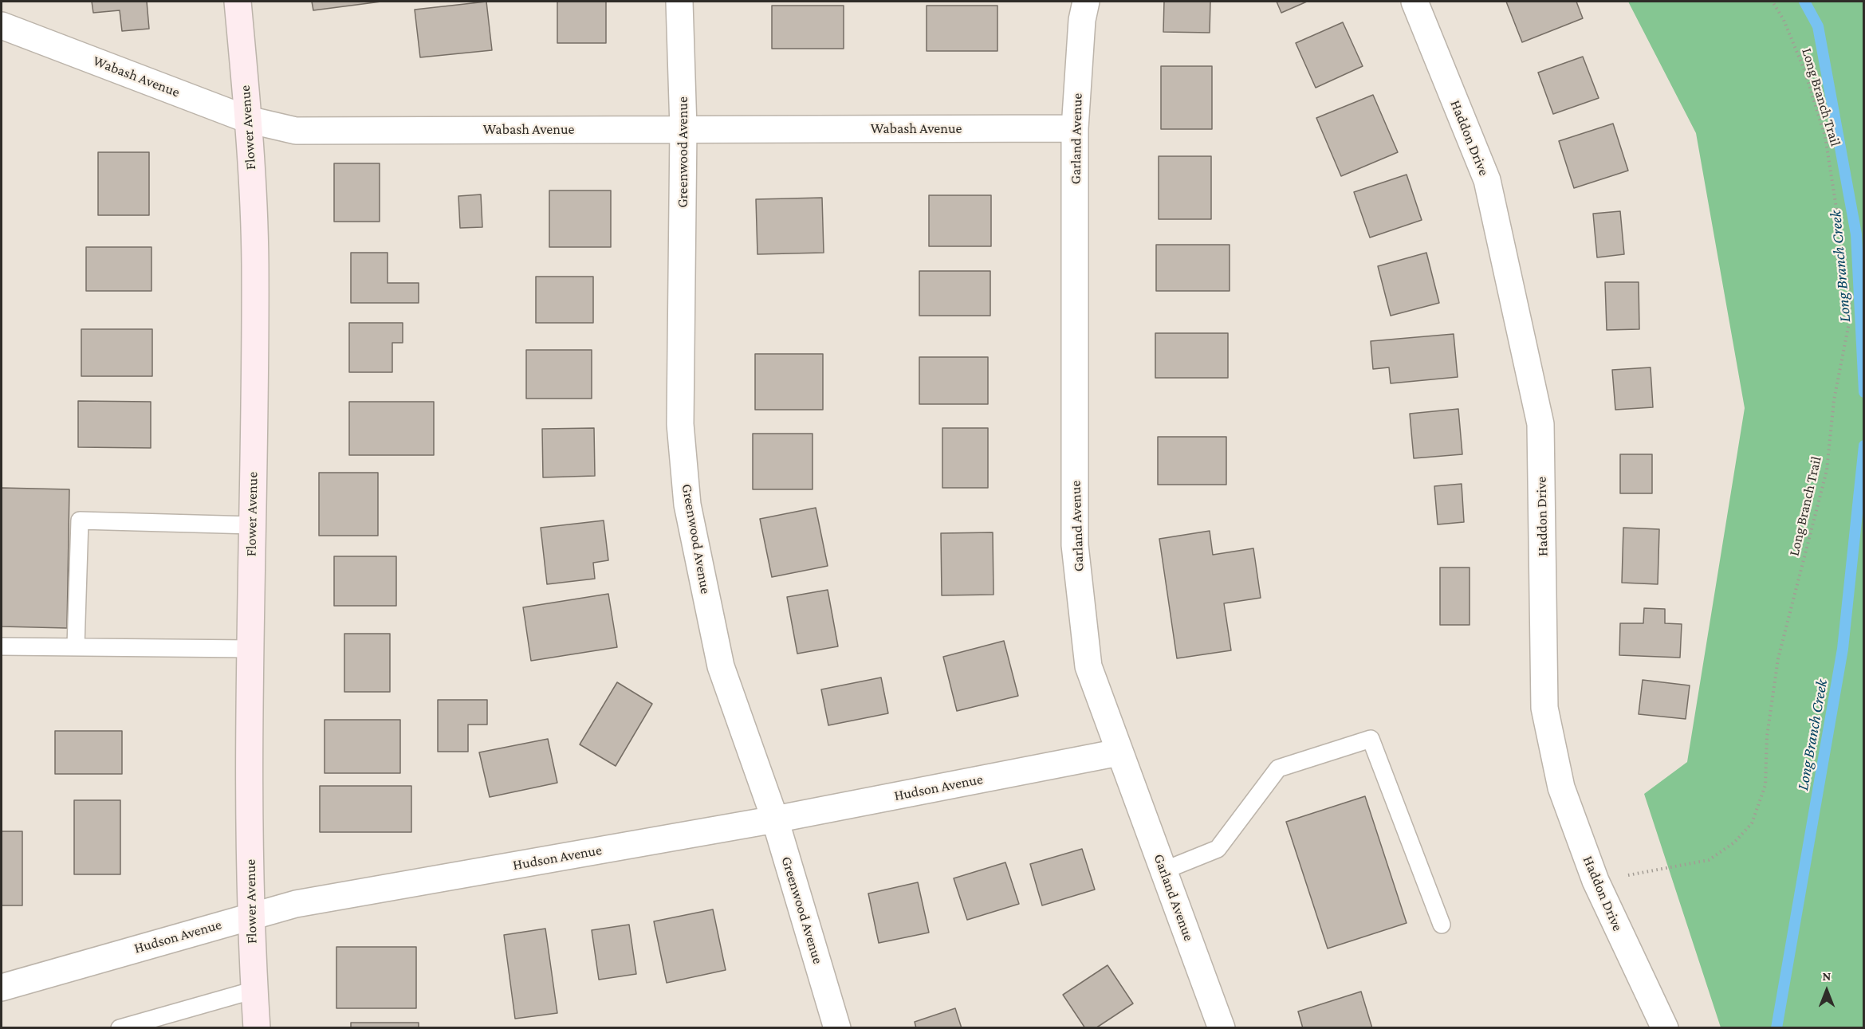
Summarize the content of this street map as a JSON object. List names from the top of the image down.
{
  "streets": {
    "street": [
      "Wabash Avenue",
      "Flower Avenue",
      "Haddon Drive",
      "Garland Avenue",
      "Greenwood Avenue",
      "Hudson Avenue"
    ],
    "path": ["Long Branch Trail"]
  },
  "crossings": [
    ["Wabash Avenue", "Flower Avenue"],
    ["Wabash Avenue", "Garland Avenue"],
    ["Wabash Avenue", "Greenwood Avenue"],
    ["Long Branch Trail", "Haddon Drive"],
    ["Flower Avenue", "Hudson Avenue"],
    ["Garland Avenue", "Hudson Avenue"],
    ["Greenwood Avenue", "Hudson Avenue"]
  ],
  "water": ["Long Branch Creek"],
  "north": "top"
}
